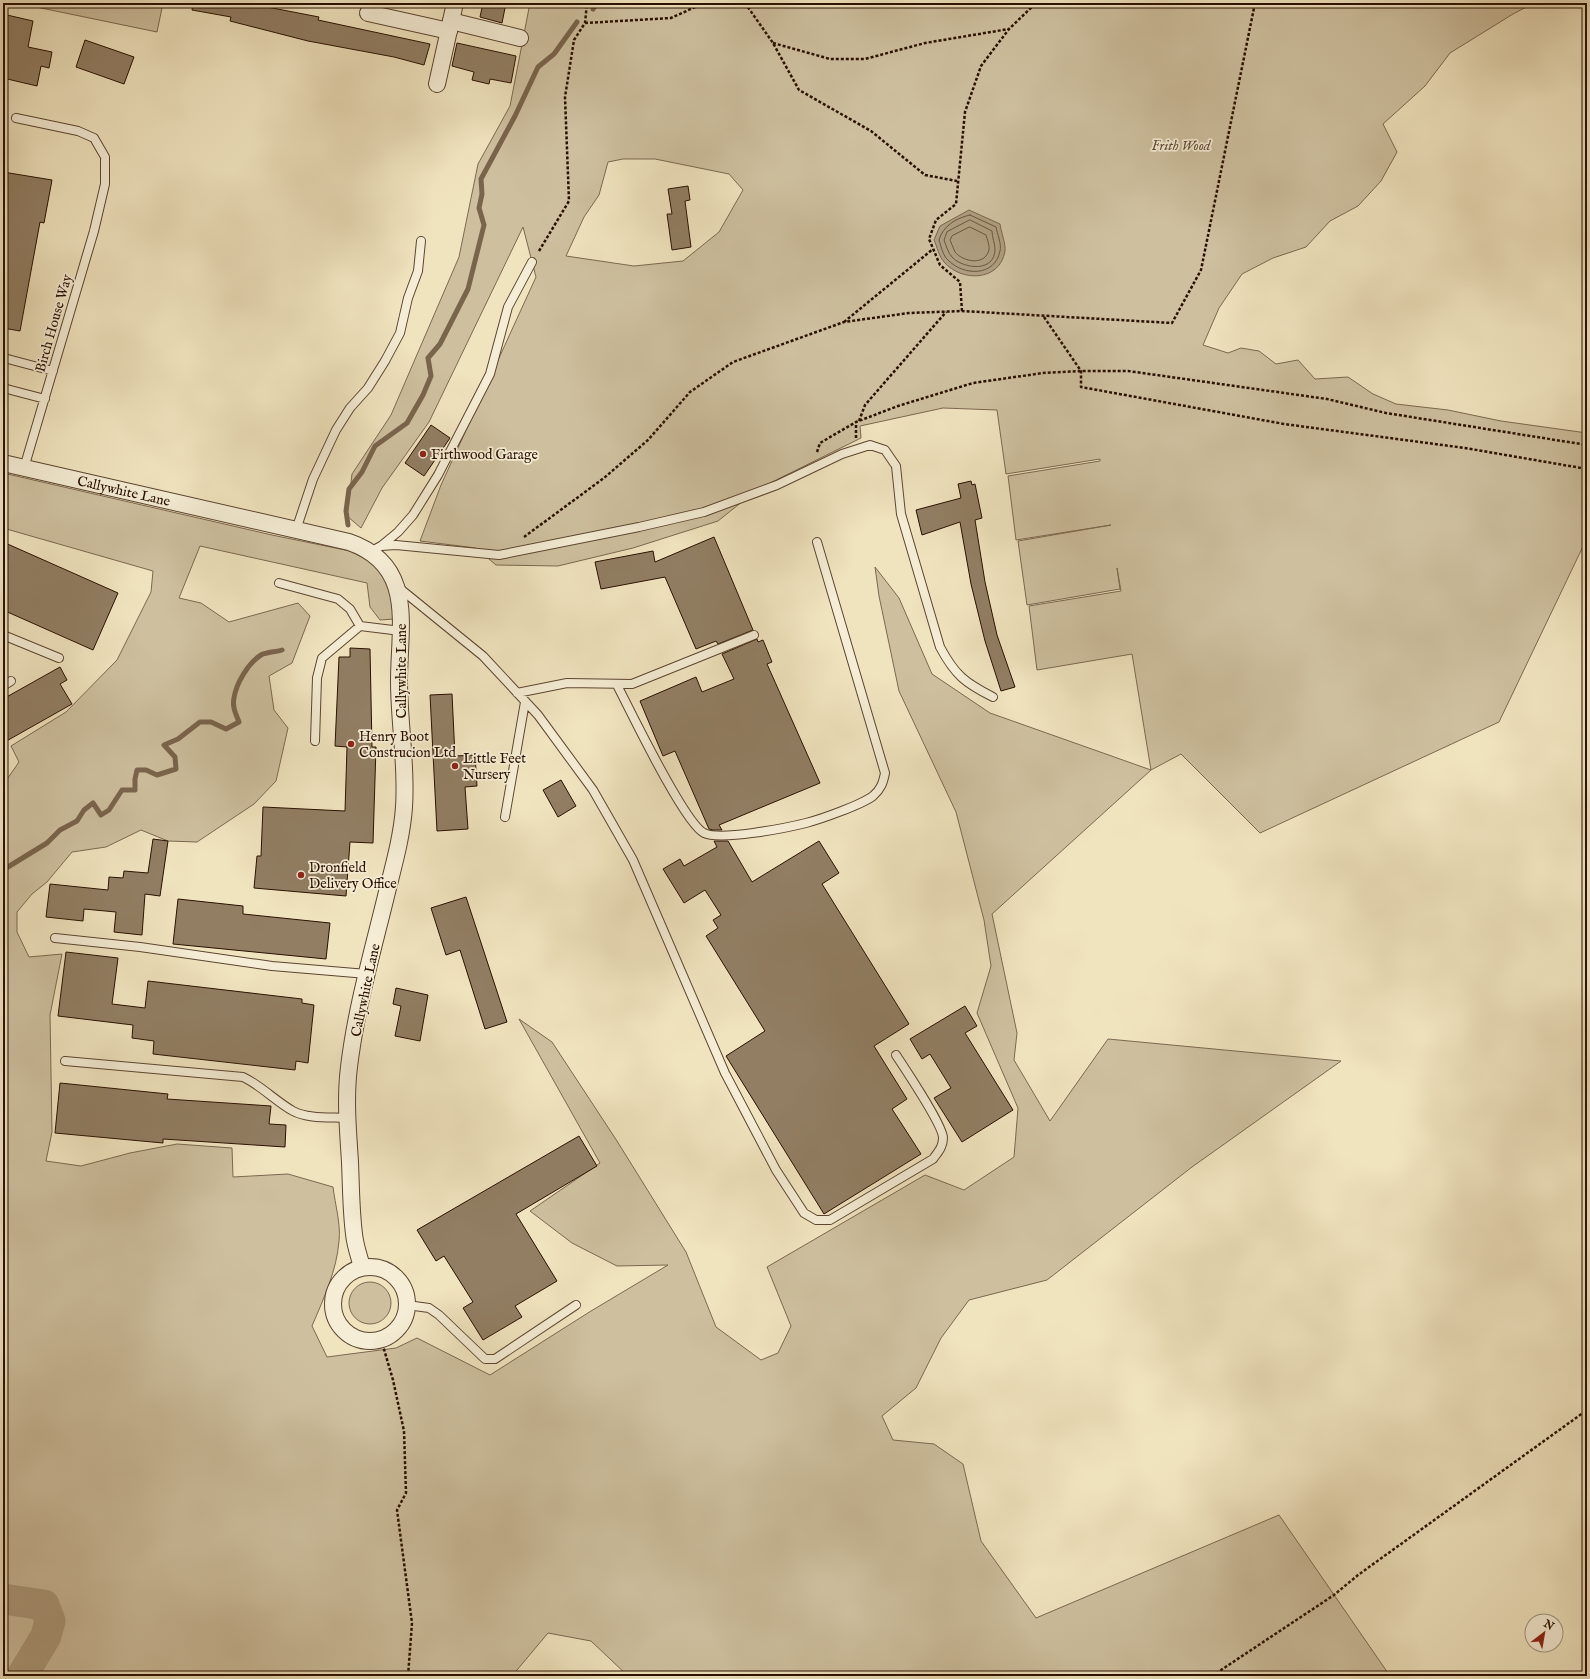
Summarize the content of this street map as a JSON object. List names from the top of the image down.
{
  "streets": {
    "street": ["Callywhite Lane"],
    "lane": ["Birch House Way"]
  },
  "crossings": [
    ["Birch House Way", "Callywhite Lane"]
  ],
  "parks": ["Frith Wood"],
  "places": [
    "Firthwood Garage",
    "Henry Boot Construcion Ltd",
    "Little Feet Nursery",
    "Dronfield Delivery Office"
  ],
  "north": "top right"
}
